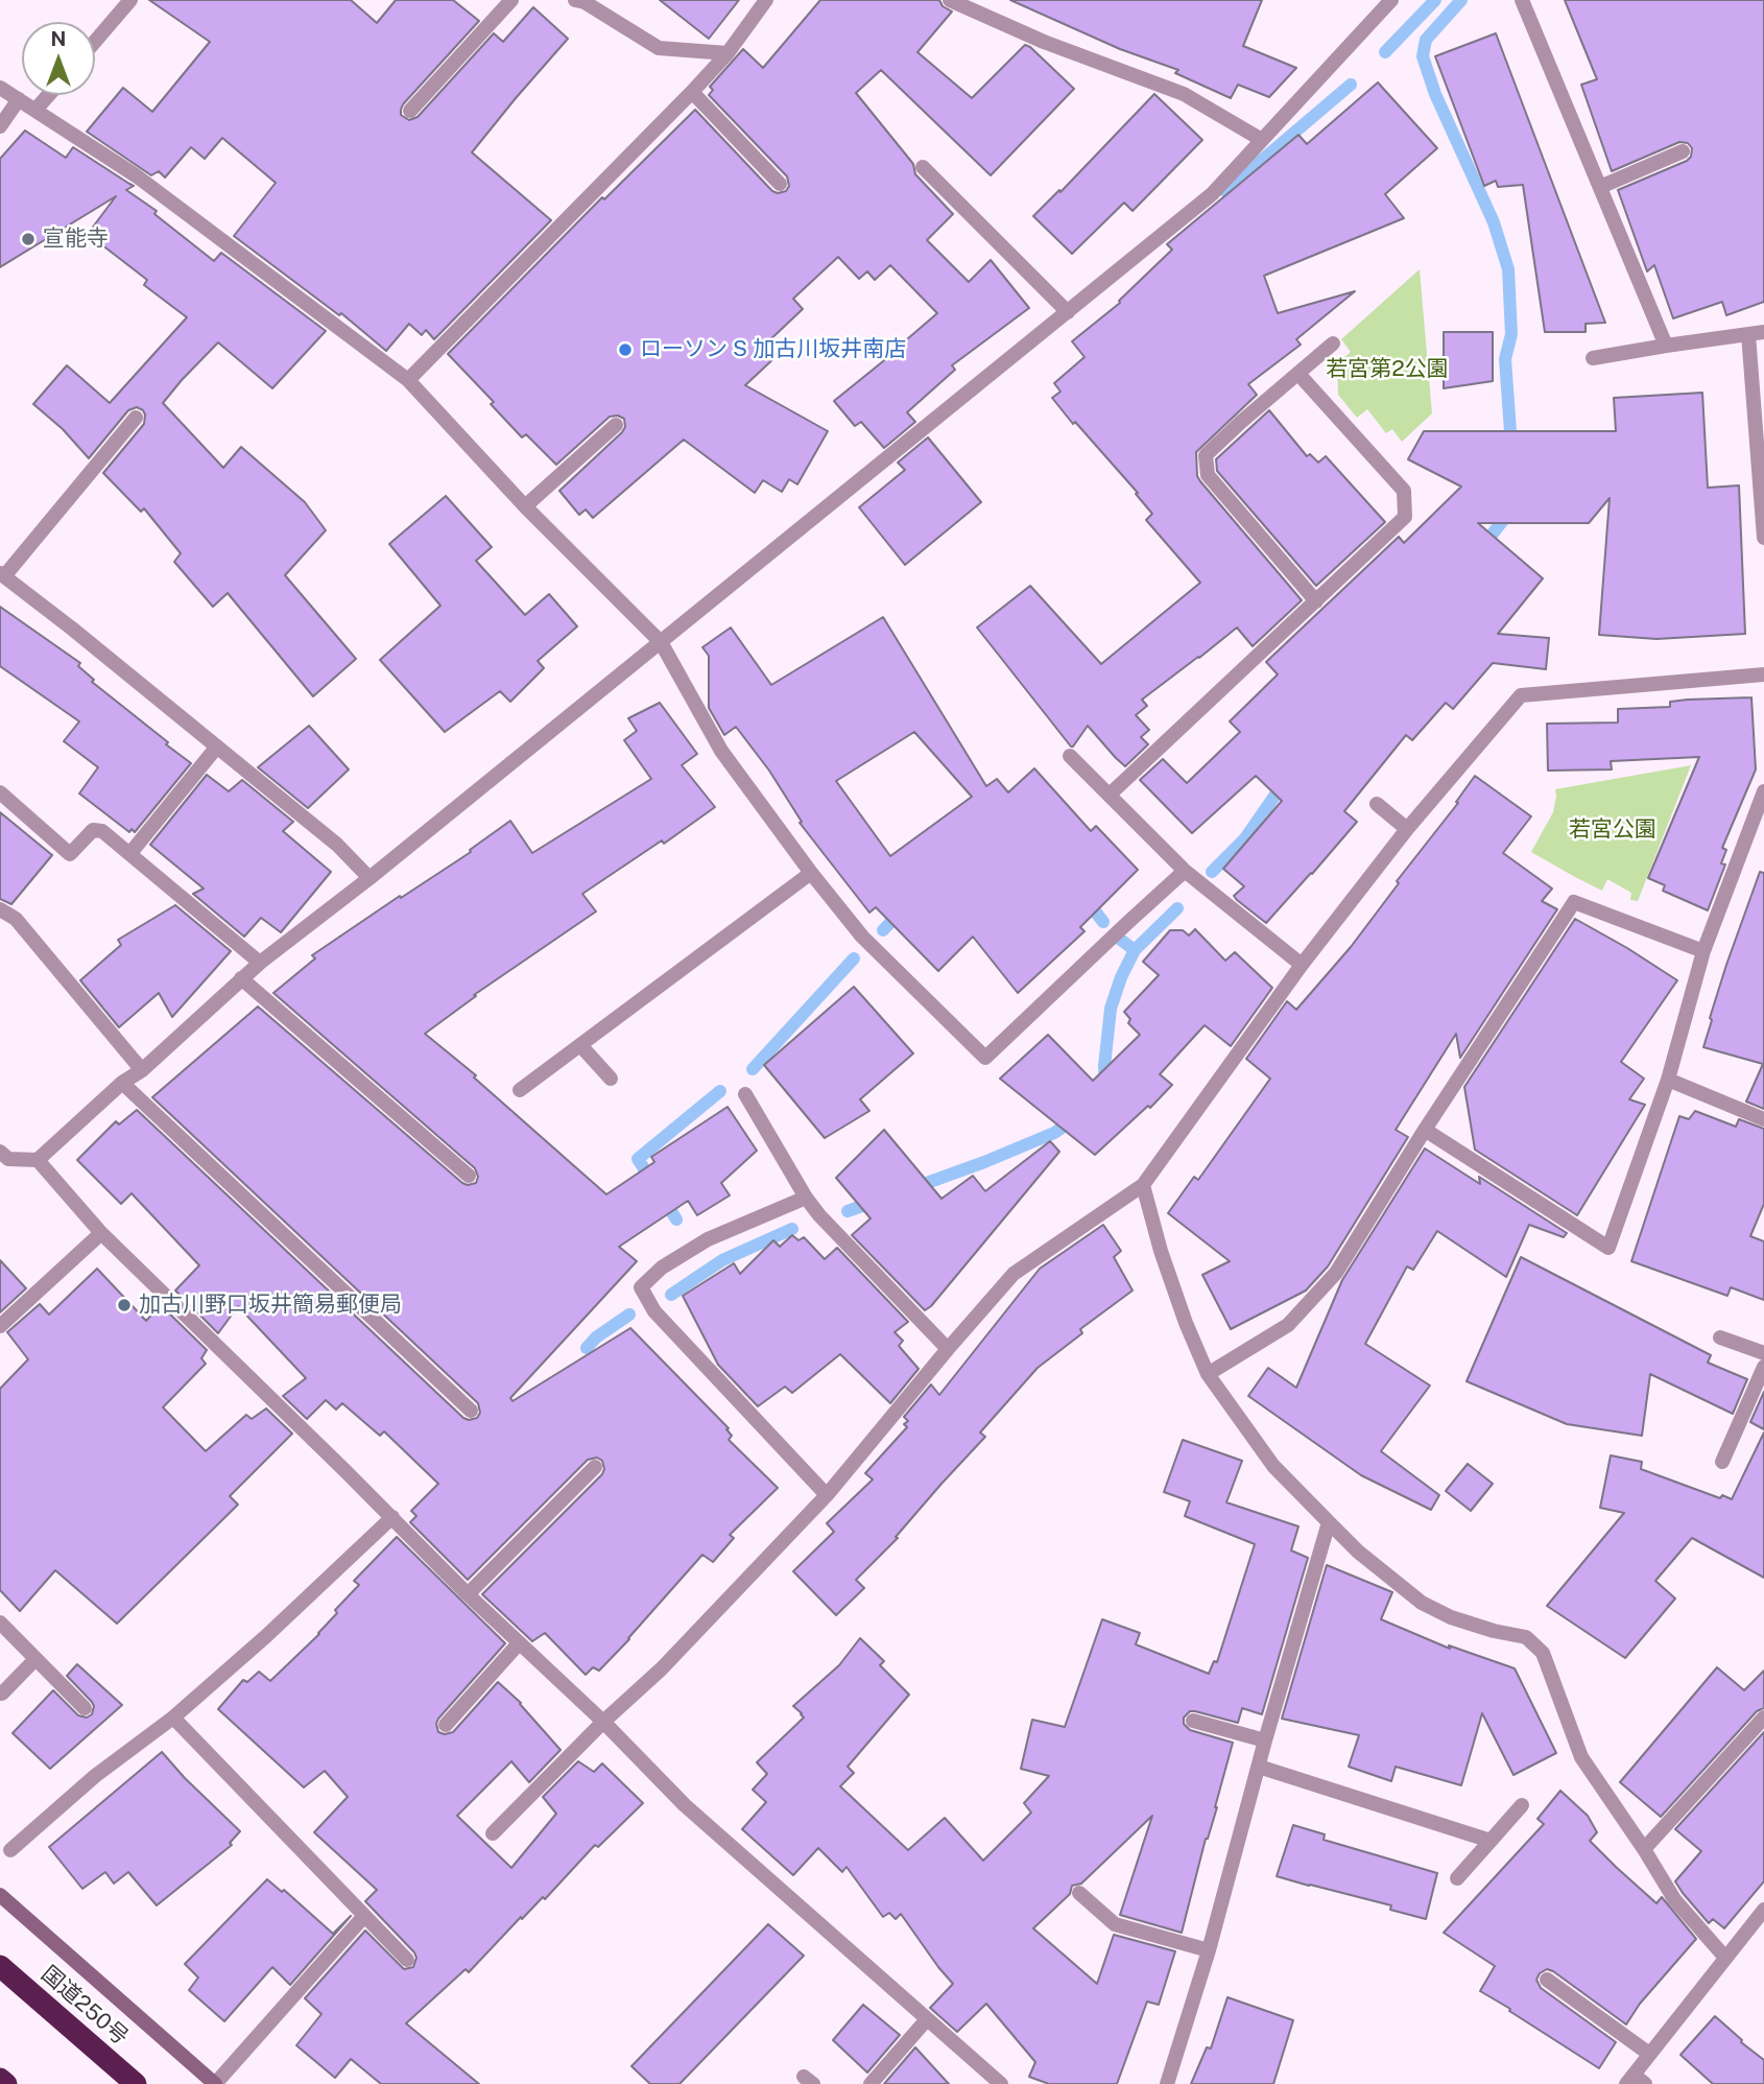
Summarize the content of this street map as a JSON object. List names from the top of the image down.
{
  "streets": {
    "highway": ["国道250号"]
  },
  "parks": ["若宮第2公園", "若宮公園"],
  "places": ["宣能寺", "ローソン S 加古川坂井南店", "加古川野口坂井簡易郵便局"],
  "north": "top"
}
